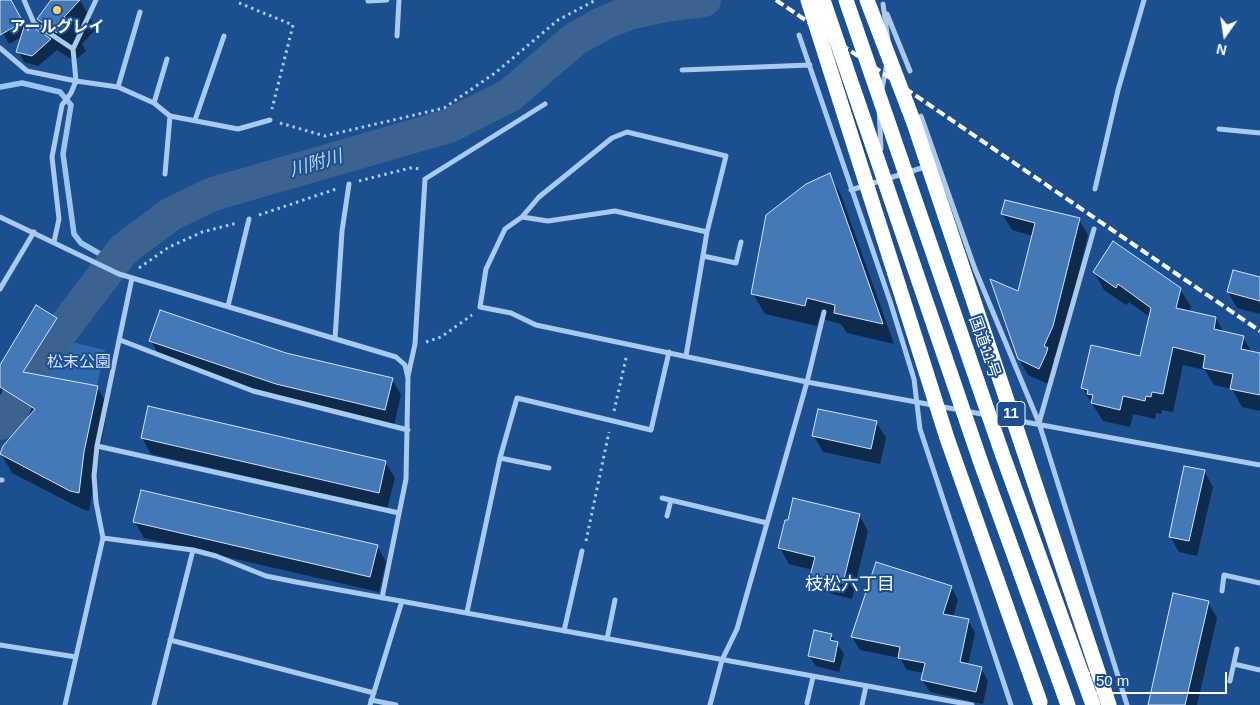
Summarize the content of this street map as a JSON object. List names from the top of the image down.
{
  "streets": {
    "highway": ["国道11号", "11"]
  },
  "districts": ["枝松六丁目"],
  "water": ["川附川"],
  "parks": ["松末公園"],
  "places": ["アールグレイ"],
  "scale_bar": "50 m",
  "north": "bottom"
}
